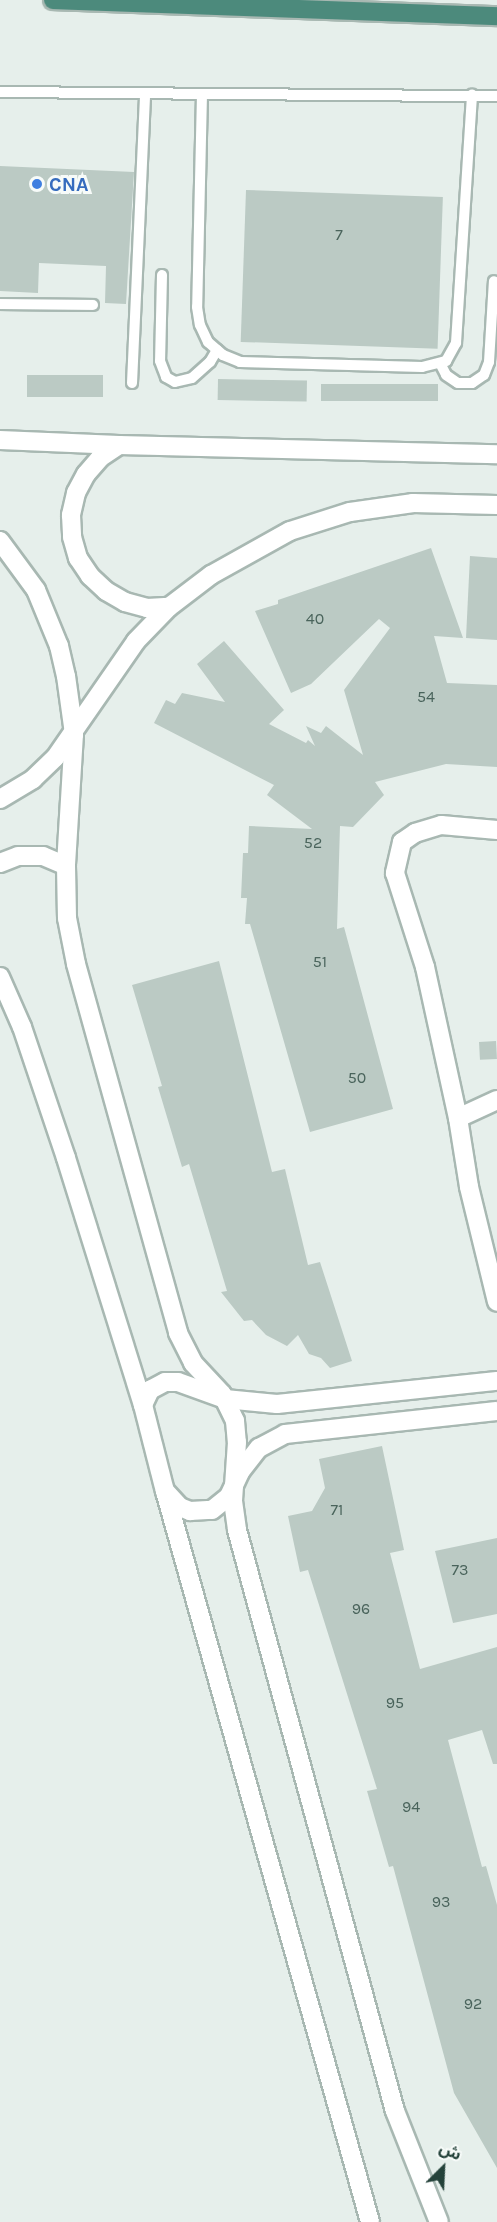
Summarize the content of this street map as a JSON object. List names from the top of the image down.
{
  "places": ["CNA"],
  "house_numbers": [
    "7",
    "40",
    "54",
    "52",
    "51",
    "50",
    "71",
    "73",
    "96",
    "95",
    "94",
    "93",
    "92"
  ],
  "north": "top right"
}
